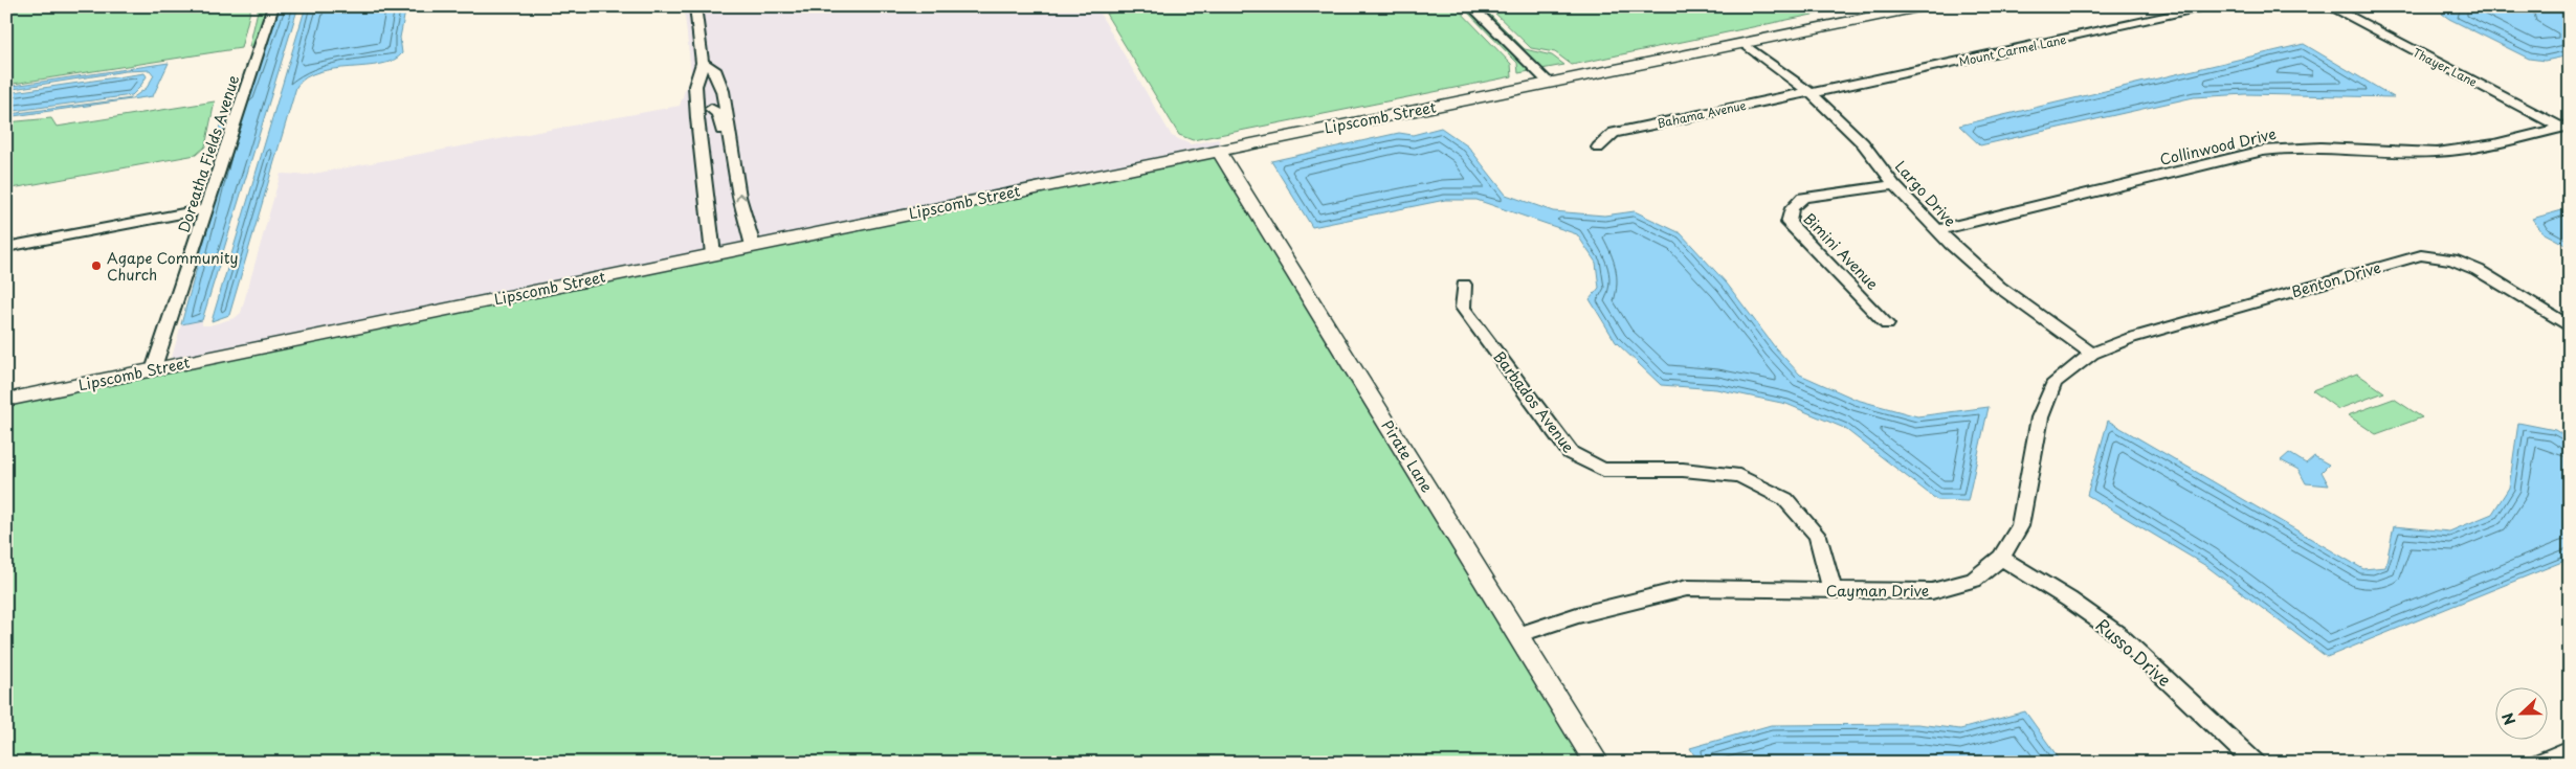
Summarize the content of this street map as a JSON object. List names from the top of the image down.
{
  "streets": {
    "street": [
      "Mount Carmel Lane",
      "Thayer Lane",
      "Bahama Avenue",
      "Lipscomb Street",
      "Collinwood Drive",
      "Doreatha Fields Avenue",
      "Largo Drive",
      "Bimini Avenue",
      "Benton Drive",
      "Barbados Avenue",
      "Pirate Lane",
      "Cayman Drive",
      "Russo Drive"
    ]
  },
  "crossings": [
    ["Mount Carmel Lane", "Bahama Avenue"],
    ["Mount Carmel Lane", "Largo Drive"],
    ["Thayer Lane", "Collinwood Drive"],
    ["Bahama Avenue", "Largo Drive"],
    ["Lipscomb Street", "Doreatha Fields Avenue"],
    ["Lipscomb Street", "Largo Drive"],
    ["Lipscomb Street", "Pirate Lane"],
    ["Collinwood Drive", "Largo Drive"],
    ["Largo Drive", "Bimini Avenue"],
    ["Largo Drive", "Benton Drive"],
    ["Largo Drive", "Cayman Drive"],
    ["Benton Drive", "Cayman Drive"],
    ["Barbados Avenue", "Cayman Drive"],
    ["Pirate Lane", "Cayman Drive"],
    ["Cayman Drive", "Russo Drive"]
  ],
  "places": ["Agape Community Church"],
  "north": "left"
}
